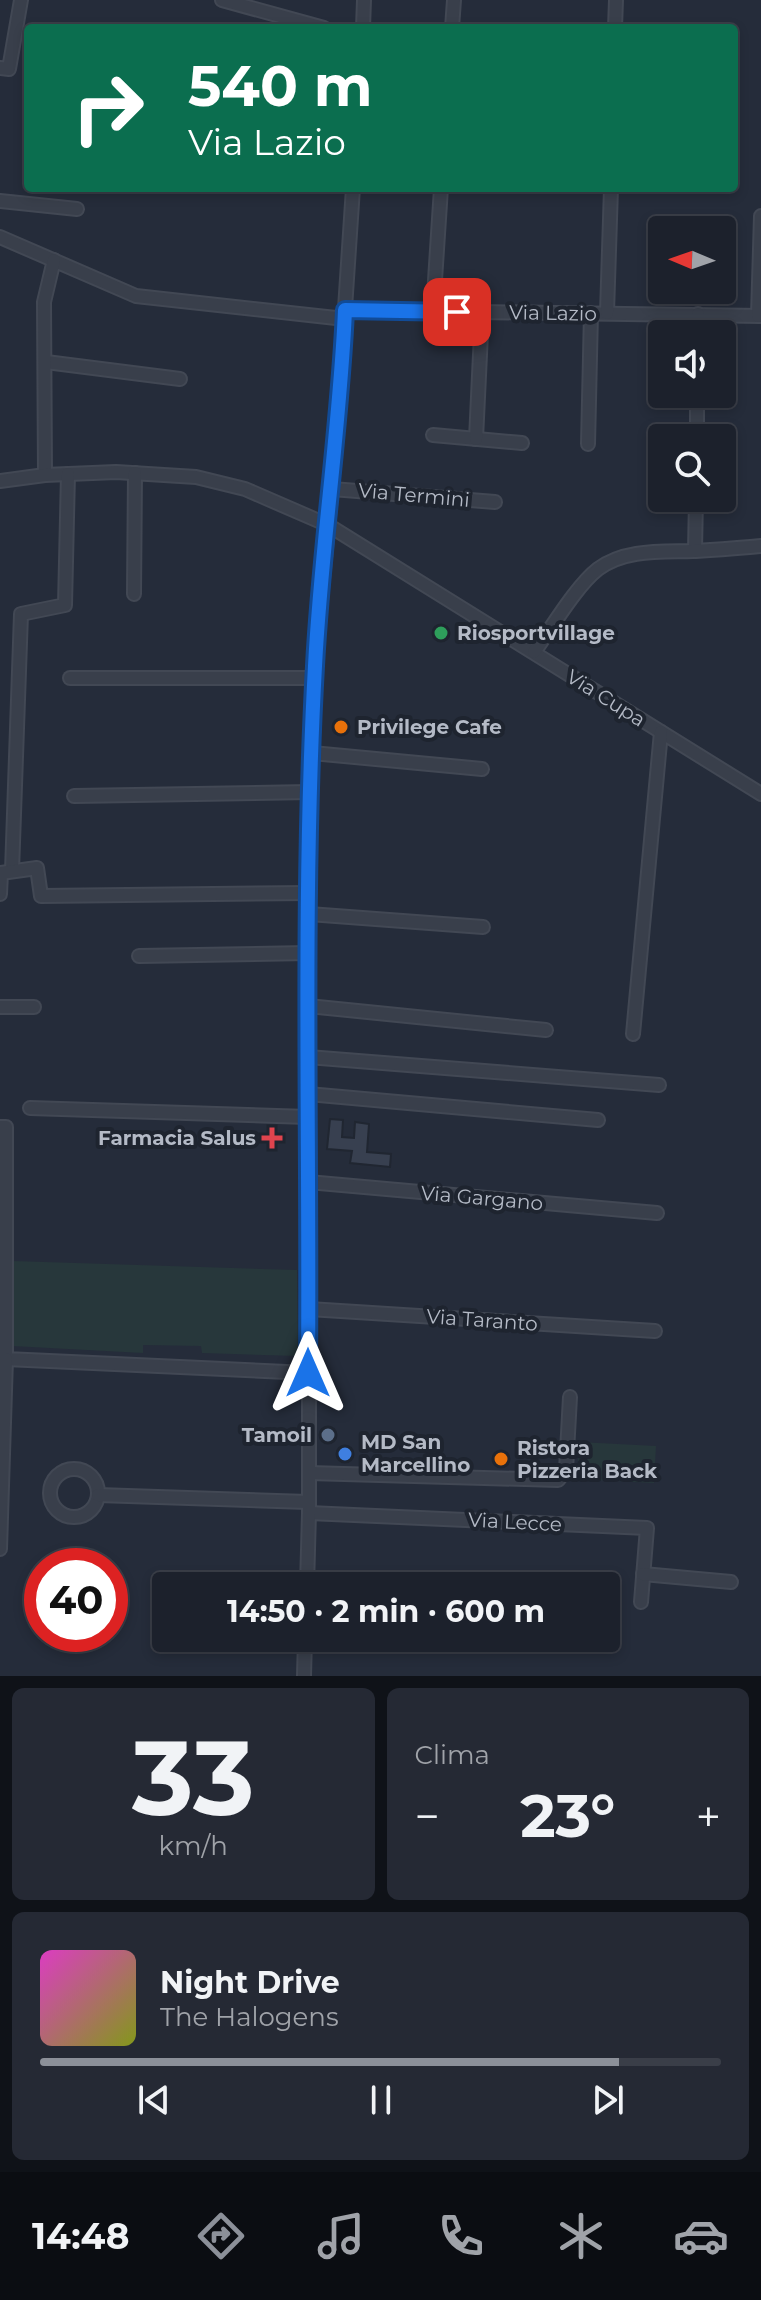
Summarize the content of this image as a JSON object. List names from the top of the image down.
{
  "streets": {
    "street": [
      "Via Lazio",
      "Via Termini",
      "Via Cupa",
      "Via Gargano",
      "Via Taranto",
      "Via Lecce"
    ]
  },
  "places": {
    "other": [
      "Riosportvillage",
      "Privilege Cafe",
      "Tamoil",
      "MD San Marcellino",
      "Ristora Pizzeria Back"
    ],
    "health": ["Farmacia Salus"]
  },
  "north": "left",
  "page": {
    "turn": ["540 m", "Via Lazio"],
    "limit": "40",
    "trip": "14:50 · 2 min · 600 m",
    "tile": [
      ["33", "km/h"],
      "Clima"
    ],
    "heat": ["−", "23°", "+"],
    "song": ["Night Drive", "The Halogens"],
    "tabs": "14:48"
  }
}
